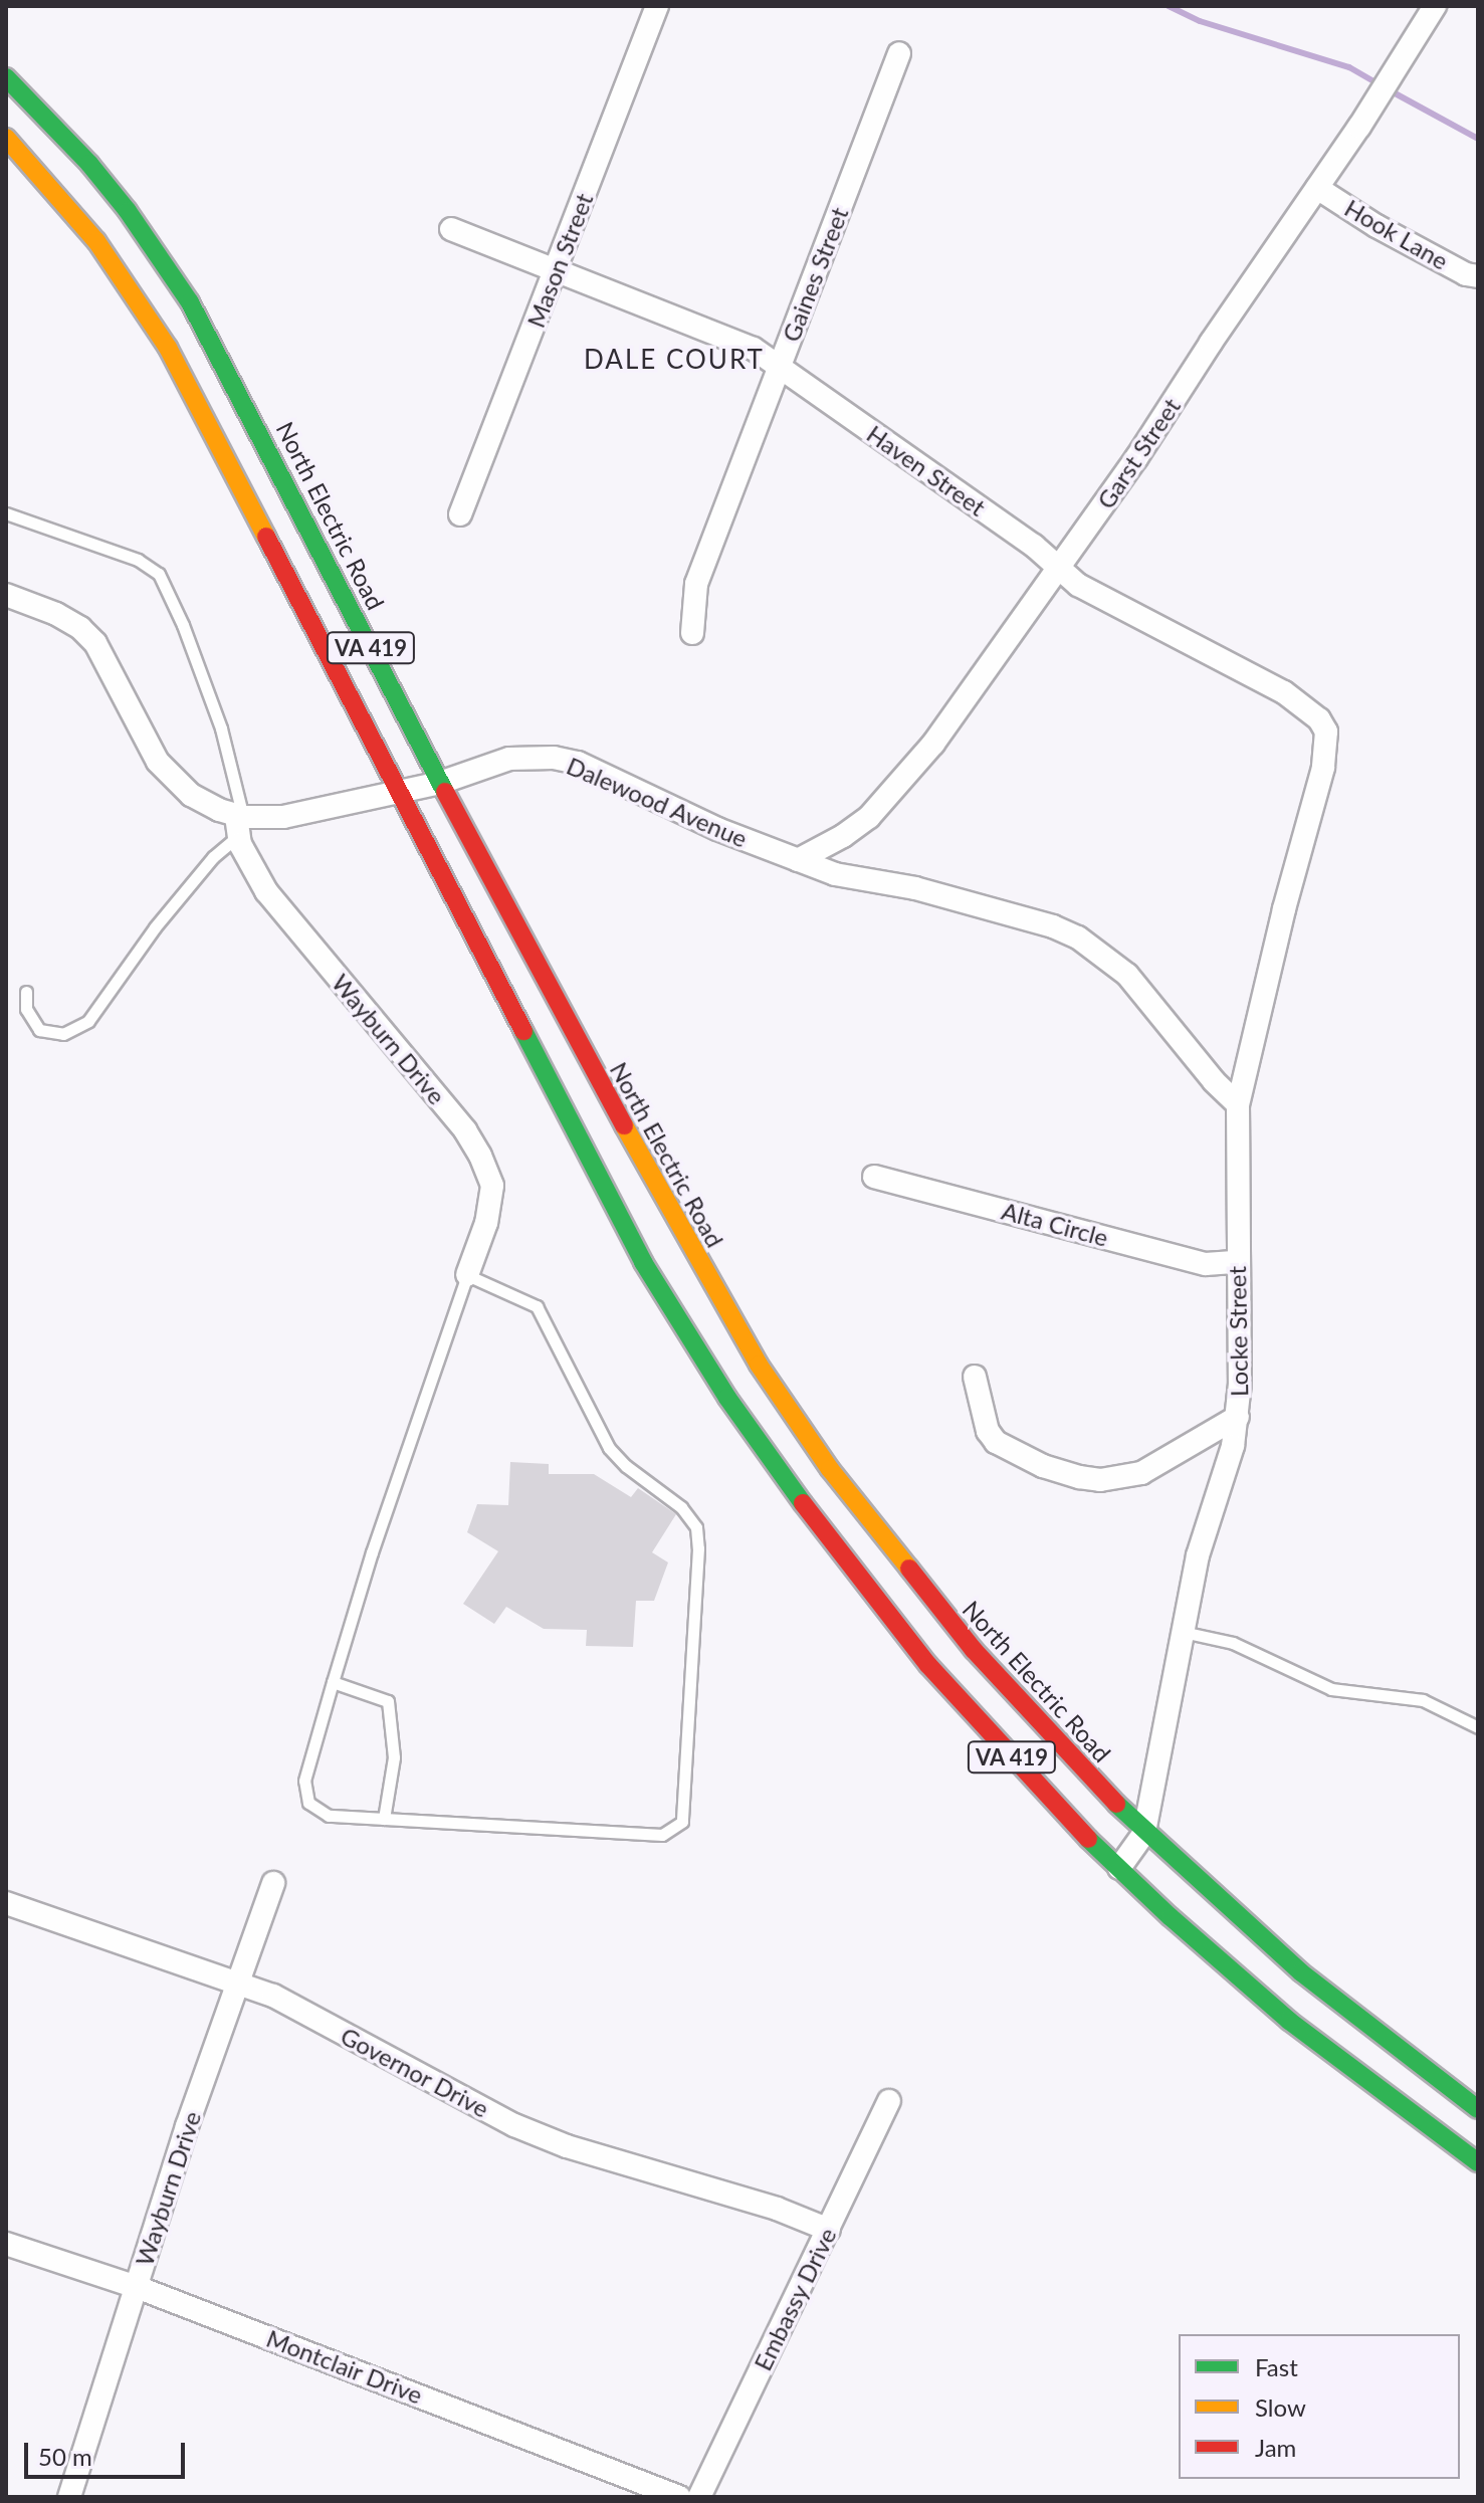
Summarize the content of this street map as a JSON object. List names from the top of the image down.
{
  "streets": {
    "main road": ["North Electric Road", "VA 419"],
    "street": [
      "Hook Lane",
      "Mason Street",
      "Gaines Street",
      "Garst Street",
      "Haven Street",
      "Dalewood Avenue",
      "Wayburn Drive",
      "Alta Circle",
      "Locke Street",
      "Governor Drive",
      "Embassy Drive",
      "Montclair Drive"
    ]
  },
  "crossings": [
    ["Hook Lane", "Garst Street"],
    ["Mason Street", "Haven Street"],
    ["Gaines Street", "Haven Street"],
    ["Garst Street", "Haven Street"],
    ["Garst Street", "Dalewood Avenue"],
    ["Haven Street", "Locke Street"],
    ["North Electric Road", "Dalewood Avenue"],
    ["North Electric Road", "Locke Street"],
    ["VA 419", "Dalewood Avenue"],
    ["VA 419", "Locke Street"],
    ["Dalewood Avenue", "Wayburn Drive"],
    ["Dalewood Avenue", "Locke Street"],
    ["Wayburn Drive", "Governor Drive"],
    ["Wayburn Drive", "Montclair Drive"],
    ["Alta Circle", "Locke Street"],
    ["Governor Drive", "Embassy Drive"]
  ],
  "districts": ["DALE COURT"],
  "legend": ["Fast", "Slow", "Jam"],
  "scale_bar": "50 m"
}
